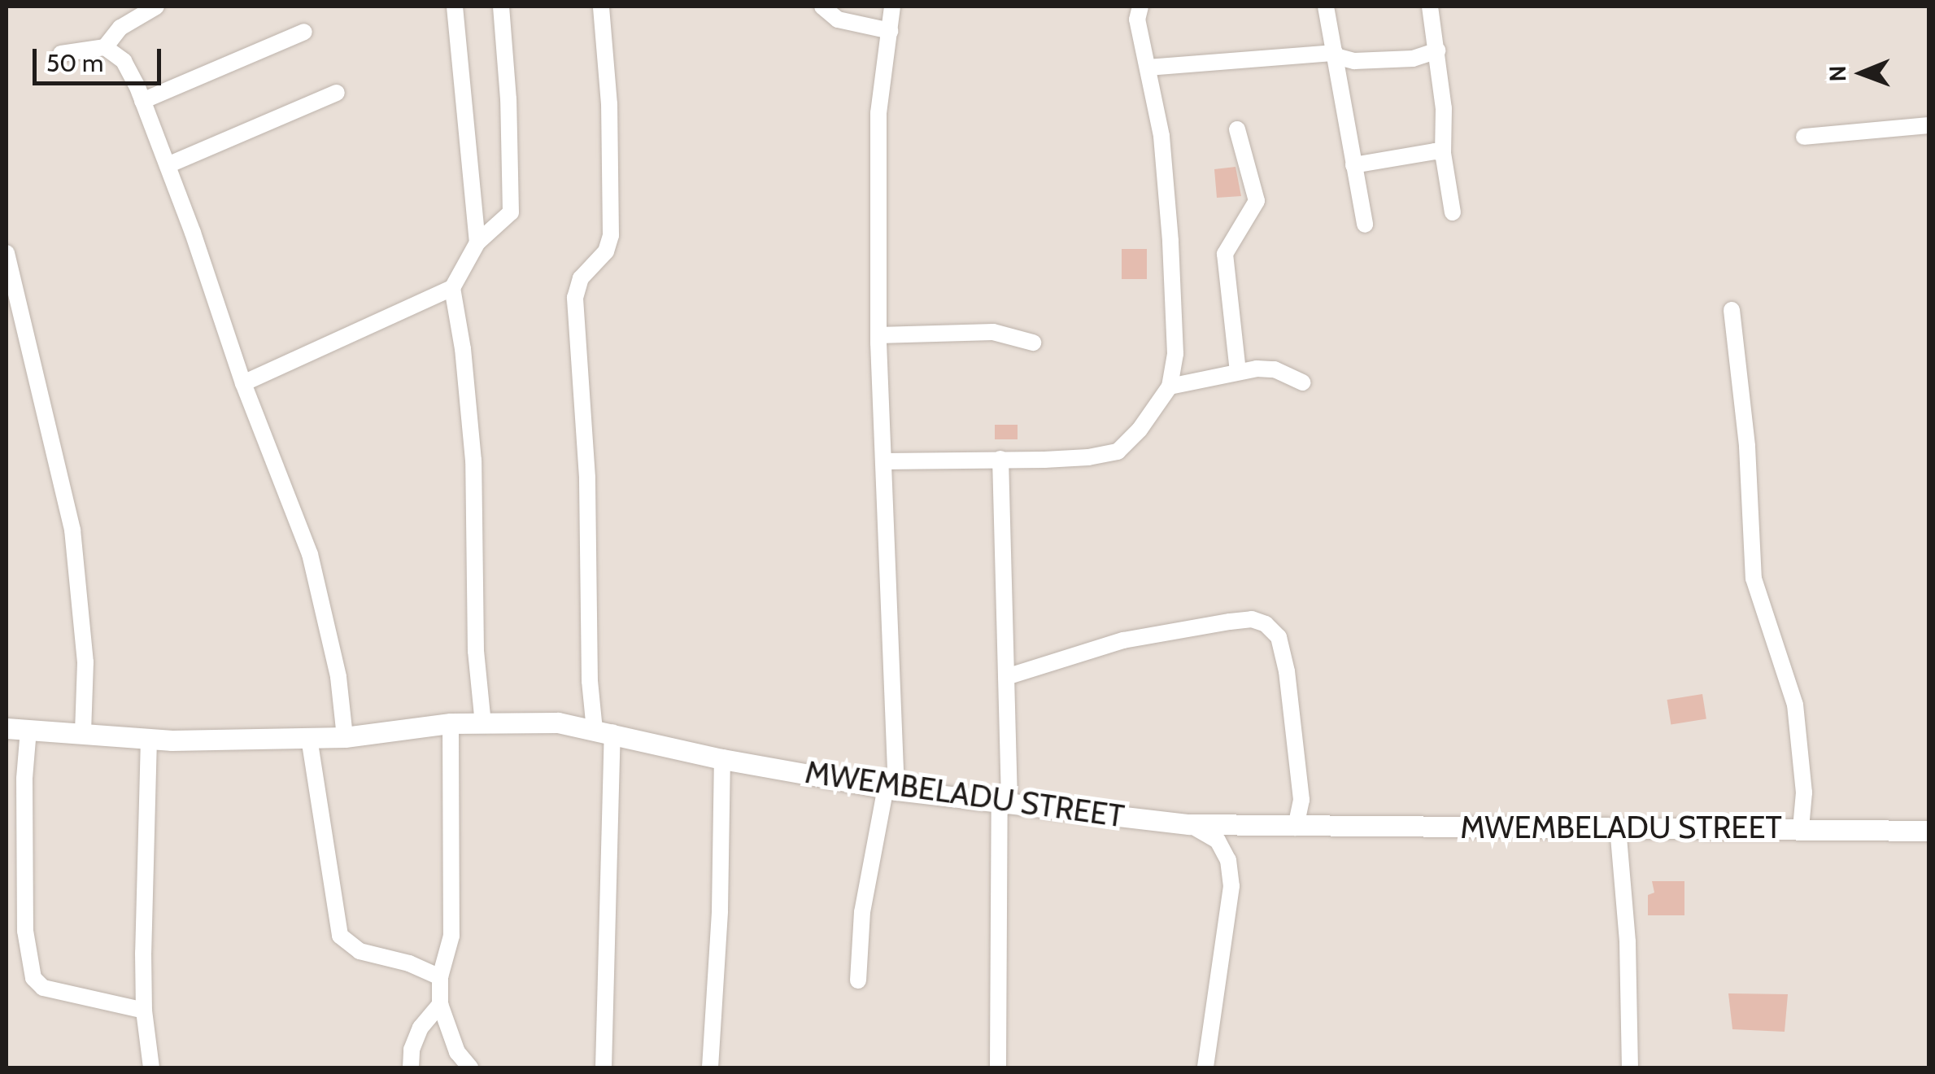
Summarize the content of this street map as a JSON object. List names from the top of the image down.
{
  "streets": {
    "street": ["MWEMBELADU STREET"]
  },
  "scale_bar": "50 m",
  "north": "left"
}
